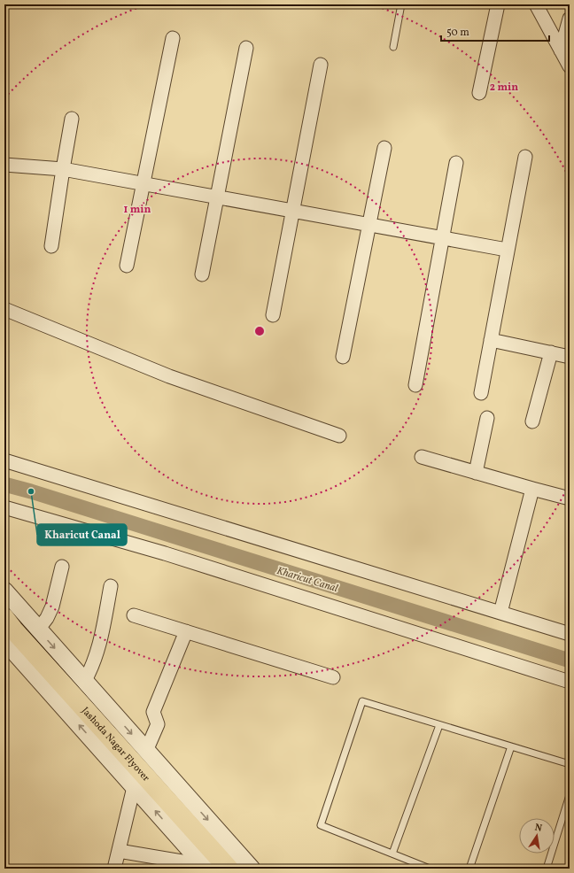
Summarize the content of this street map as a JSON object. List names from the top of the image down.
{
  "streets": {
    "main road": ["Jashoda Nagar Flyover"]
  },
  "water": ["Kharicut Canal"],
  "places": ["Kharicut Canal"],
  "scale_bar": "50 m",
  "north": "top",
  "rings": ["2 min", "1 min"]
}
